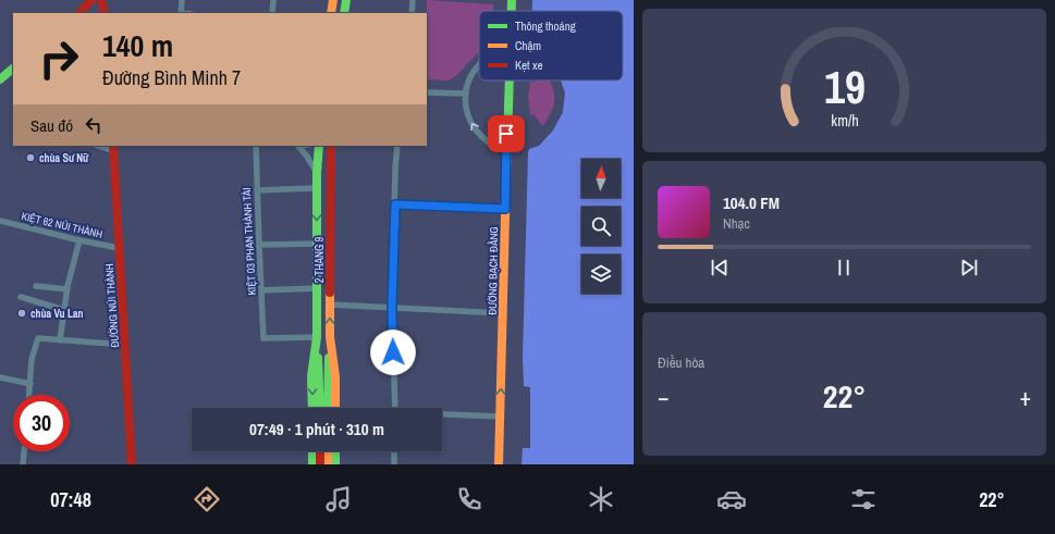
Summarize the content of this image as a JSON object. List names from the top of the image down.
{
  "streets": {
    "main road": ["2 THANG 9", "ĐƯỜNG BẠCH ĐẰNG", "ĐƯỜNG NÚI THÀNH"],
    "street": ["KIỆT 62 NÚI THÀNH", "KIỆT 03 PHAN THÀNH TÀI"]
  },
  "crossings": [
    ["KIỆT 62 NÚI THÀNH", "ĐƯỜNG NÚI THÀNH"],
    ["KIỆT 03 PHAN THÀNH TÀI", "2 THANG 9"]
  ],
  "places": ["chùa Sư Nữ", "chùa Vu Lan"],
  "legend": ["Thông thoáng", "Chậm", "Kẹt xe"],
  "north": "top",
  "page": {
    "turn": ["140 m", "Đường Bình Minh 7"],
    "then": "Sau đó",
    "song": ["104.0 FM", "Nhạc"],
    "tile": "Điều hòa",
    "heat": ["−", "22°", "+"],
    "limit": "30",
    "trip": "07:49 · 1 phút · 310 m",
    "tabs": ["07:48", "22°"],
    "gauge": ["19", "km/h"]
  }
}
